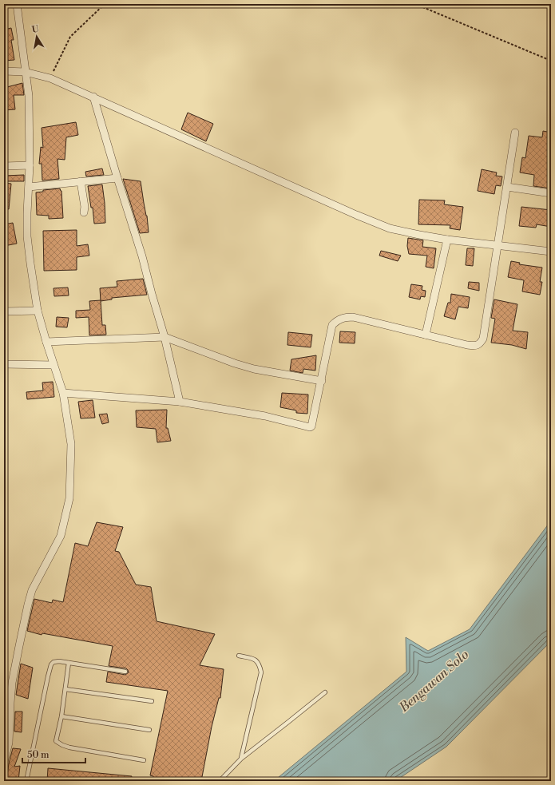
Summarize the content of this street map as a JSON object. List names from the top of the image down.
{
  "water": ["Bengawan Solo"],
  "scale_bar": "50 m",
  "north": "top"
}
